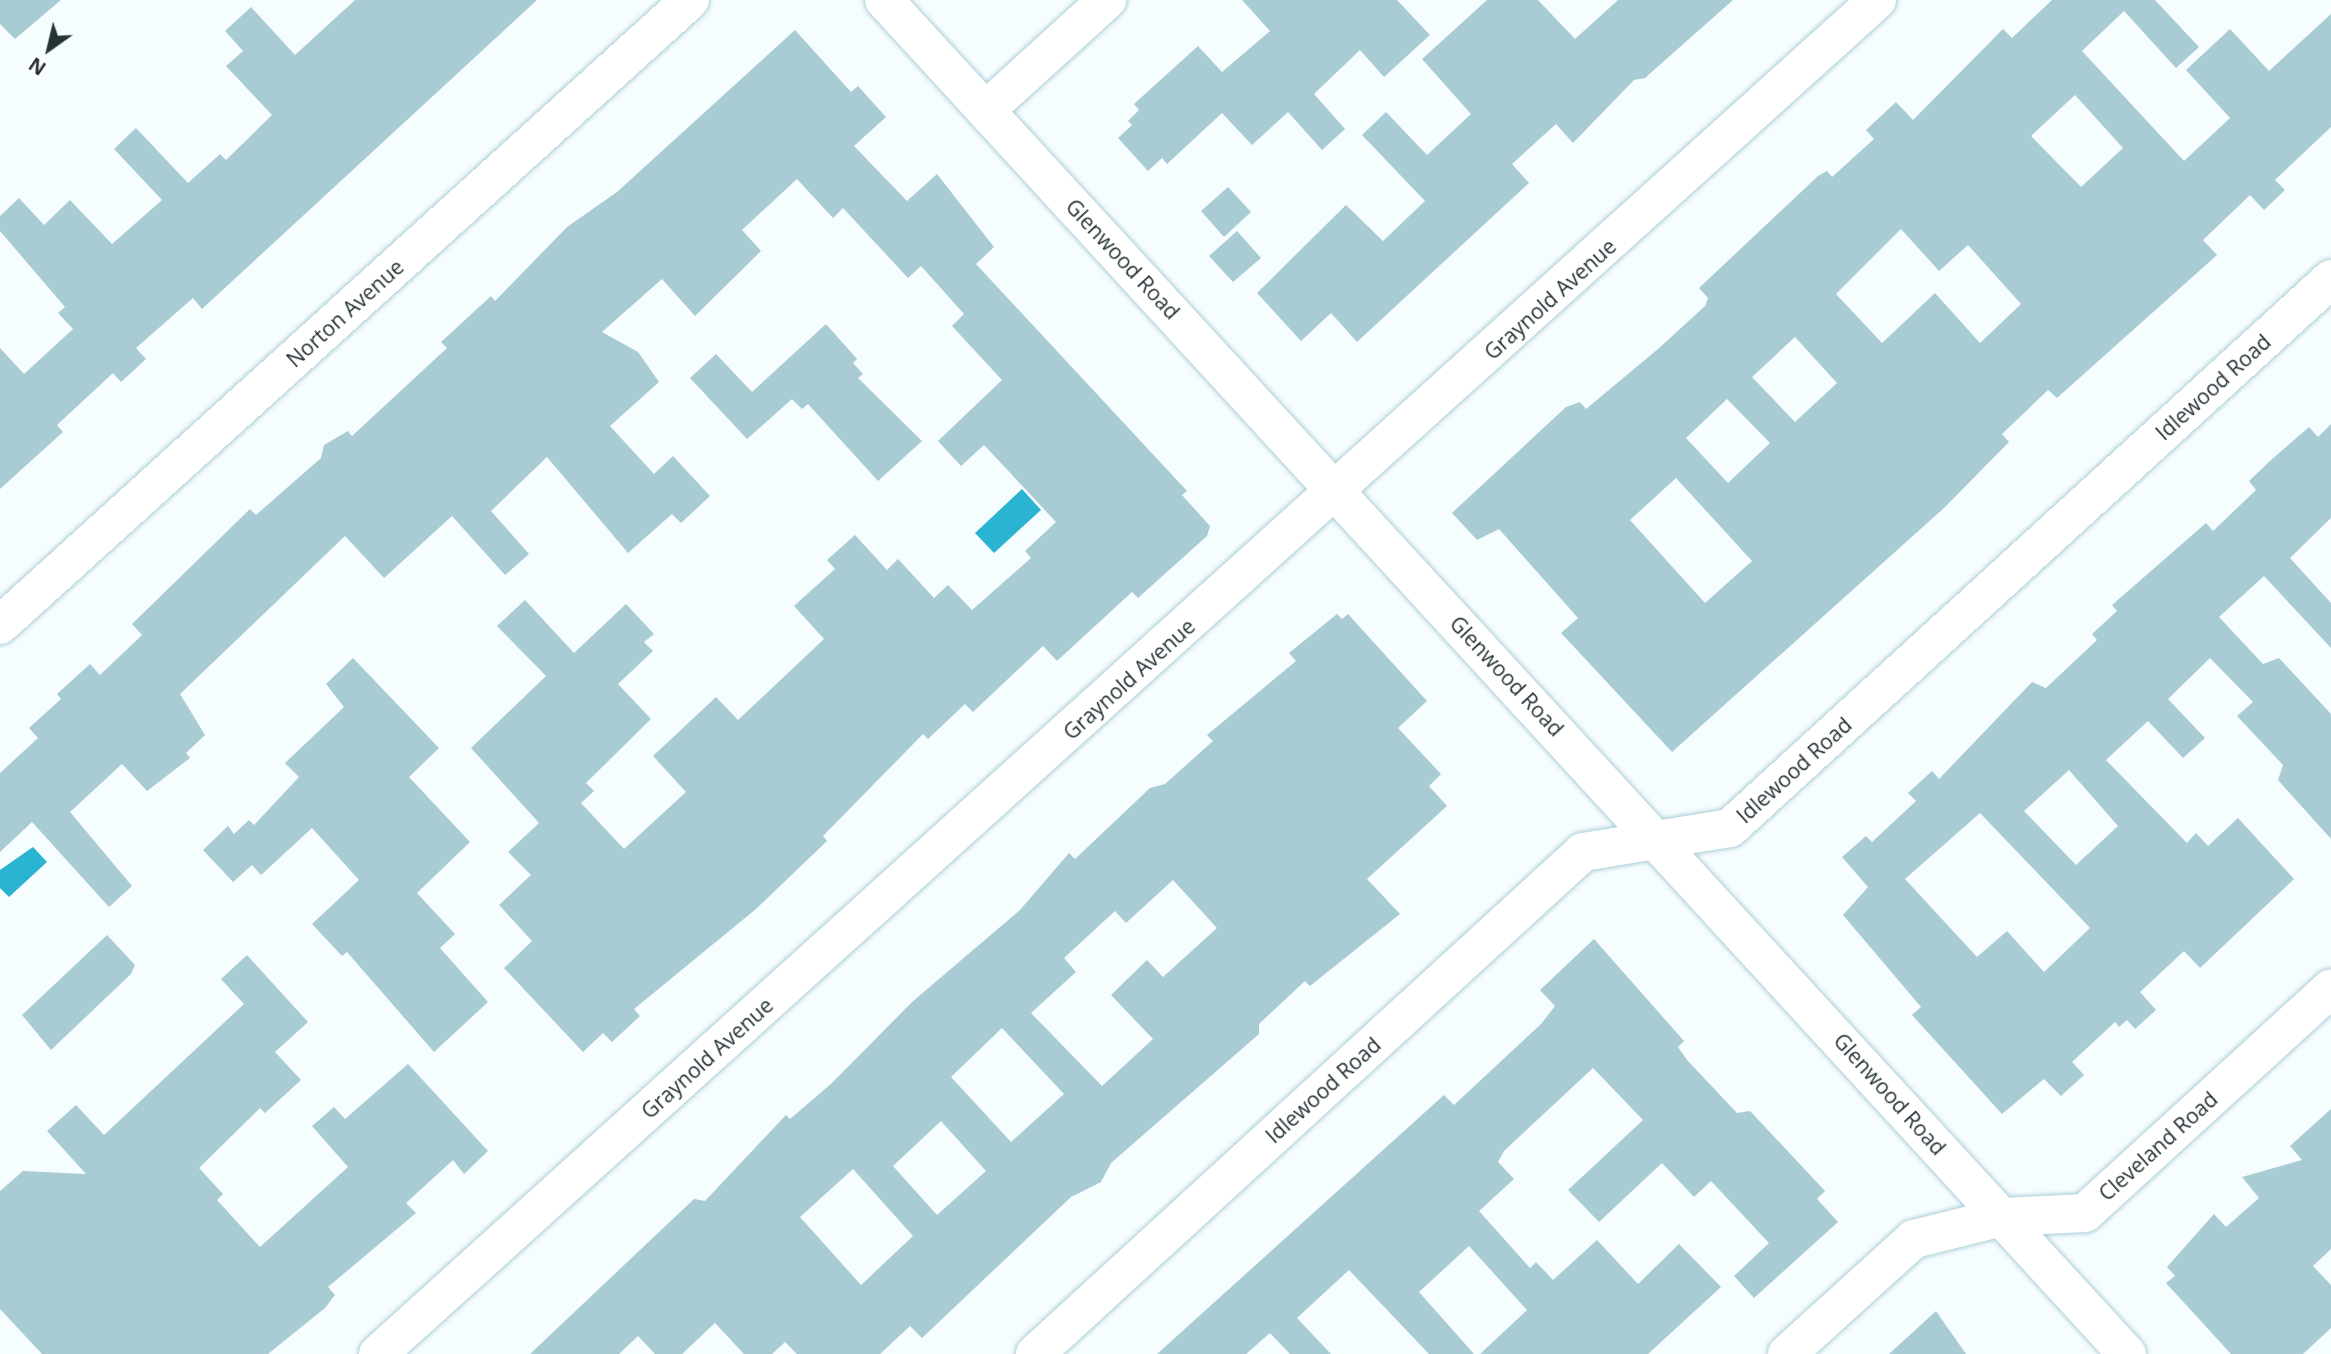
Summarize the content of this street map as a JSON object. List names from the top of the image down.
{
  "streets": {
    "street": [
      "Glenwood Road",
      "Graynold Avenue",
      "Norton Avenue",
      "Idlewood Road",
      "Cleveland Road"
    ]
  },
  "crossings": [
    ["Glenwood Road", "Graynold Avenue"],
    ["Glenwood Road", "Idlewood Road"],
    ["Glenwood Road", "Cleveland Road"]
  ],
  "north": "bottom left"
}
